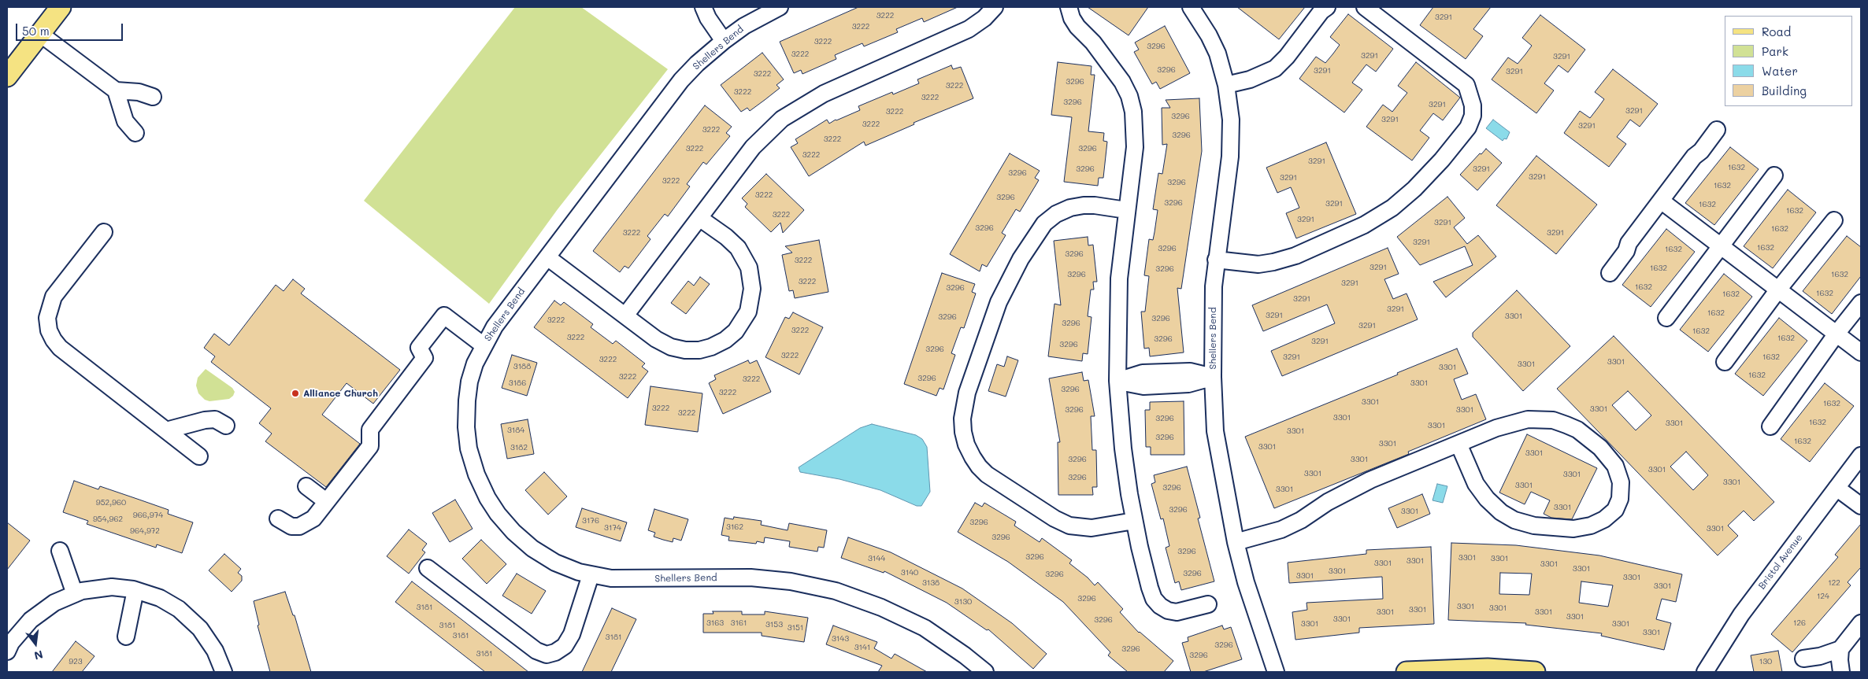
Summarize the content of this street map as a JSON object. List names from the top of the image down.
{
  "streets": {
    "street": ["Shellers Bend", "Bristol Avenue"]
  },
  "places": ["Alliance Church"],
  "house_numbers": [
    "3222",
    "3291",
    "3222",
    "3222",
    "3296",
    "3222",
    "3291",
    "3291",
    "3296",
    "3291",
    "3291",
    "3222",
    "3296",
    "3222",
    "3222",
    "3222",
    "3296",
    "3291",
    "3291",
    "3222",
    "3296",
    "3291",
    "3222",
    "3291",
    "3222",
    "3296",
    "3222",
    "3222",
    "3296",
    "3222",
    "3291",
    "1632",
    "3296",
    "3291",
    "3296",
    "3291",
    "3291",
    "3222",
    "3296",
    "1632",
    "3222",
    "3296",
    "3296",
    "3291",
    "1632",
    "1632",
    "3222",
    "3291",
    "3291",
    "3296",
    "1632",
    "3222",
    "3291",
    "3291",
    "1632",
    "3296",
    "1632",
    "3296",
    "3222",
    "3291",
    "1632",
    "3296",
    "3296",
    "1632",
    "3222",
    "3291",
    "1632",
    "3296",
    "1632",
    "1632",
    "3291",
    "3291",
    "1632",
    "3291",
    "3301",
    "3296",
    "3296",
    "3222",
    "3296",
    "3291",
    "3222",
    "1632",
    "3222",
    "1632",
    "3296",
    "3291",
    "3296",
    "3296",
    "3222",
    "3291",
    "1632",
    "3222",
    "3301",
    "3301",
    "3188",
    "3301",
    "1632",
    "3222",
    "3296",
    "3222",
    "3186",
    "3301",
    "3296",
    "3222",
    "3301",
    "1632",
    "3222",
    "3301",
    "3296",
    "3301",
    "3222",
    "3301",
    "3296",
    "1632",
    "3301",
    "3301",
    "3184",
    "3301",
    "3296",
    "1632",
    "3301",
    "3301",
    "3182",
    "3301",
    "3296",
    "3301",
    "3301",
    "3301",
    "3301",
    "3296",
    "3301",
    "3301",
    "3296",
    "3301",
    "952,960",
    "3301",
    "3296",
    "3301",
    "966,974",
    "954,962",
    "3176",
    "3296",
    "3162",
    "3174",
    "3301",
    "964,972",
    "3296",
    "3296",
    "3296",
    "3301",
    "3144",
    "3301",
    "3301",
    "3301",
    "3301",
    "3301",
    "3301",
    "3140",
    "3296",
    "3296",
    "3301",
    "3301",
    "3138",
    "122",
    "3301",
    "124",
    "3296",
    "3130",
    "3301",
    "3181",
    "3301",
    "3301",
    "3301",
    "3301",
    "3301",
    "3301",
    "3296",
    "3163",
    "3161",
    "126",
    "3301",
    "3301",
    "3153",
    "3181",
    "3151",
    "3301",
    "3181",
    "3181",
    "3143",
    "3296",
    "3141",
    "3296",
    "3181",
    "3296",
    "923",
    "130"
  ],
  "legend": [
    "Road",
    "Park",
    "Water",
    "Building"
  ],
  "scale_bar": "50 m",
  "north": "bottom"
}
